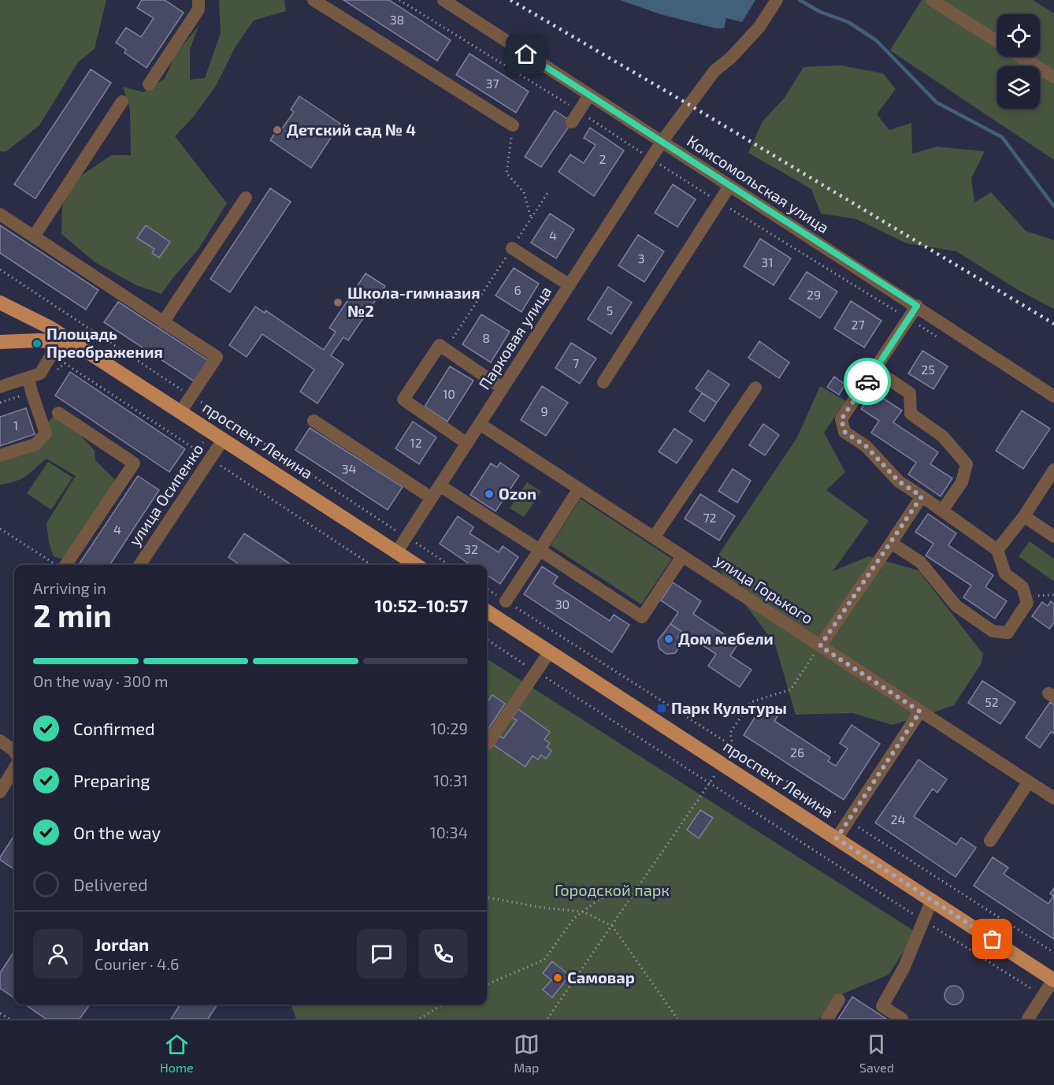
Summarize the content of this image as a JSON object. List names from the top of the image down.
{
  "streets": {
    "main road": ["проспект Ленина"],
    "street": [
      "Комсомольская улица",
      "Парковая улица",
      "улица Осипенко",
      "улица Горького"
    ]
  },
  "crossings": [
    ["Комсомольская улица", "Парковая улица"],
    ["Парковая улица", "проспект Ленина"],
    ["Парковая улица", "улица Горького"],
    ["проспект Ленина", "улица Осипенко"]
  ],
  "parks": ["Городской парк"],
  "places": {
    "other": [
      "Детский сад № 4",
      "Школа-гимназия №2",
      "Площадь Преображения",
      "Ozon",
      "Дом мебели",
      "Самовар"
    ],
    "transit": ["Парк Культуры"]
  },
  "house_numbers": [
    "38",
    "37",
    "2",
    "4",
    "3",
    "31",
    "6",
    "29",
    "5",
    "27",
    "8",
    "7",
    "25",
    "10",
    "9",
    "1",
    "12",
    "34",
    "72",
    "4",
    "32",
    "30",
    "52",
    "26",
    "24"
  ],
  "page": {
    "heading": ["2 min", "Arriving in", "10:52–10:57"],
    "panel": ["Jordan", "Courier · 4.6"],
    "bar": "On the way · 300 m",
    "list": [
      ["Confirmed", "10:29"],
      ["Preparing", "10:31"],
      ["On the way", "10:34"],
      "Delivered"
    ],
    "tabs": ["Home", "Map", "Saved"]
  }
}
